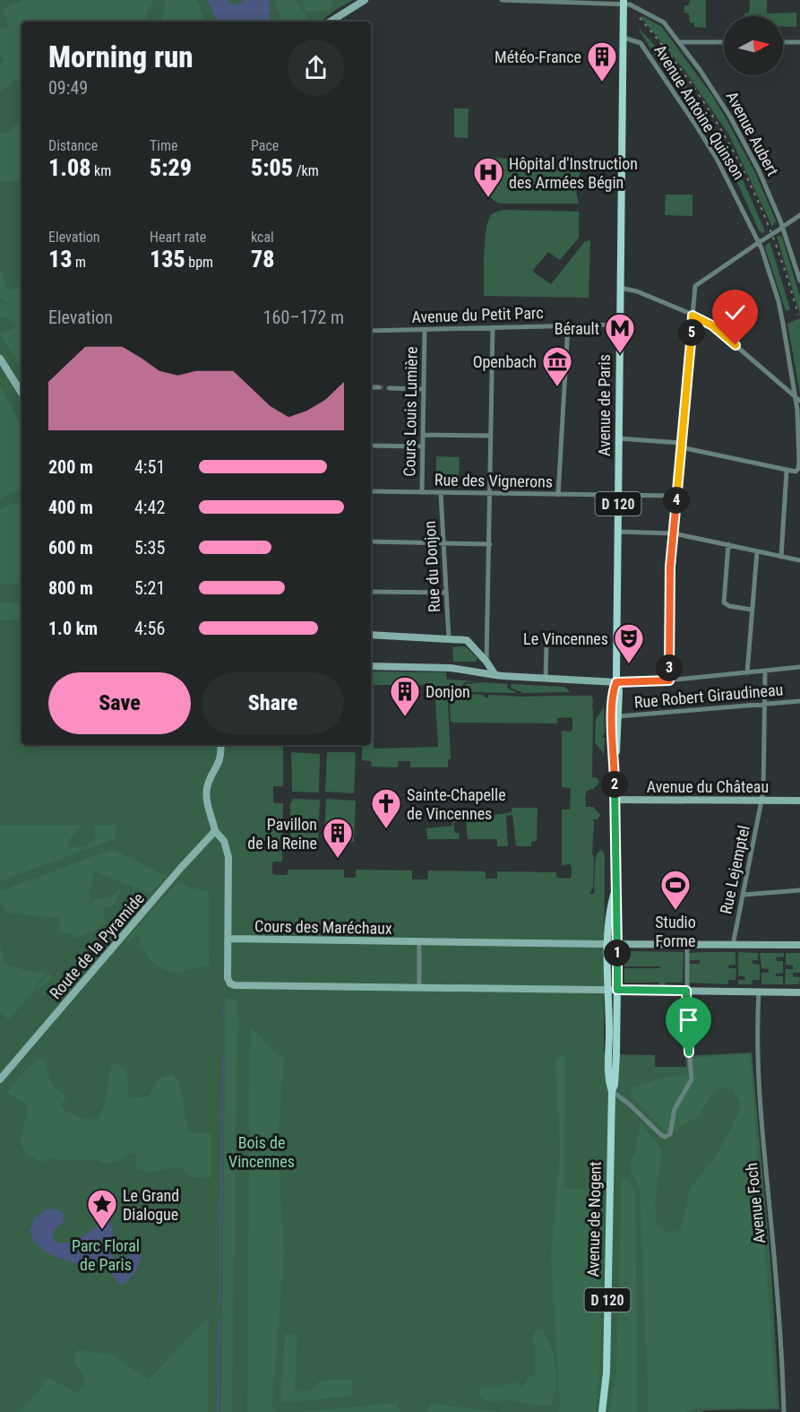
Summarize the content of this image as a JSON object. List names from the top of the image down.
{
  "streets": {
    "main road": ["Avenue de Paris", "D 120", "Avenue de Nogent"],
    "street": [
      "Avenue Antoine Quinson",
      "Avenue Aubert",
      "Avenue du Petit Parc",
      "Cours Louis Lumière",
      "Rue des Vignerons",
      "Rue du Donjon",
      "Rue Robert Giraudineau",
      "Avenue du Château",
      "Rue Lejemptel",
      "Cours des Maréchaux",
      "Route de la Pyramide",
      "Avenue Foch"
    ]
  },
  "crossings": [
    ["Avenue Antoine Quinson", "Avenue de Paris"],
    ["Avenue Aubert", "Avenue de Paris"],
    ["Avenue du Petit Parc", "Avenue de Paris"],
    ["Avenue du Petit Parc", "Cours Louis Lumière"],
    ["Avenue de Paris", "Rue des Vignerons"],
    ["Avenue de Paris", "Rue Robert Giraudineau"],
    ["Avenue de Paris", "Avenue du Château"],
    ["Avenue de Paris", "Cours des Maréchaux"],
    ["Avenue de Paris", "Avenue de Nogent"],
    ["Cours Louis Lumière", "Rue des Vignerons"],
    ["Rue des Vignerons", "Rue du Donjon"],
    ["Rue Robert Giraudineau", "Rue Lejemptel"],
    ["Avenue du Château", "Rue Lejemptel"],
    ["Rue Lejemptel", "Cours des Maréchaux"]
  ],
  "parks": ["Bois de Vincennes", "Parc Floral de Paris"],
  "places": {
    "building": ["Météo-France", "Donjon", "Pavillon de la Reine"],
    "hospital": ["Hôpital d'Instruction des Armées Bégin"],
    "metro station": ["Bérault"],
    "museum": ["Openbach"],
    "theatre": ["Le Vincennes"],
    "church": ["Sainte-Chapelle de Vincennes"],
    "sports": ["Studio Forme"],
    "place": ["Le Grand Dialogue"]
  },
  "north": "right",
  "page": {
    "heading": ["Morning run", "09:49"],
    "stats": [
      ["Distance", "1.08 km"],
      ["Time", "5:29"],
      ["Pace", "5:05 /km"],
      ["Elevation", "13 m"],
      ["Heart rate", "135 bpm"],
      ["kcal", "78"]
    ],
    "chart": ["Elevation", "160–172 m"],
    "pins": [
      "5",
      "4",
      "3",
      "2",
      "1"
    ],
    "list": [
      {
        "name": "200 m",
        "note": "4:51"
      },
      {
        "name": "400 m",
        "note": "4:42"
      },
      {
        "name": "600 m",
        "note": "5:35"
      },
      {
        "name": "800 m",
        "note": "5:21"
      },
      {
        "name": "1.0 km",
        "note": "4:56"
      }
    ],
    "buttons": ["Save", "Share"]
  }
}
